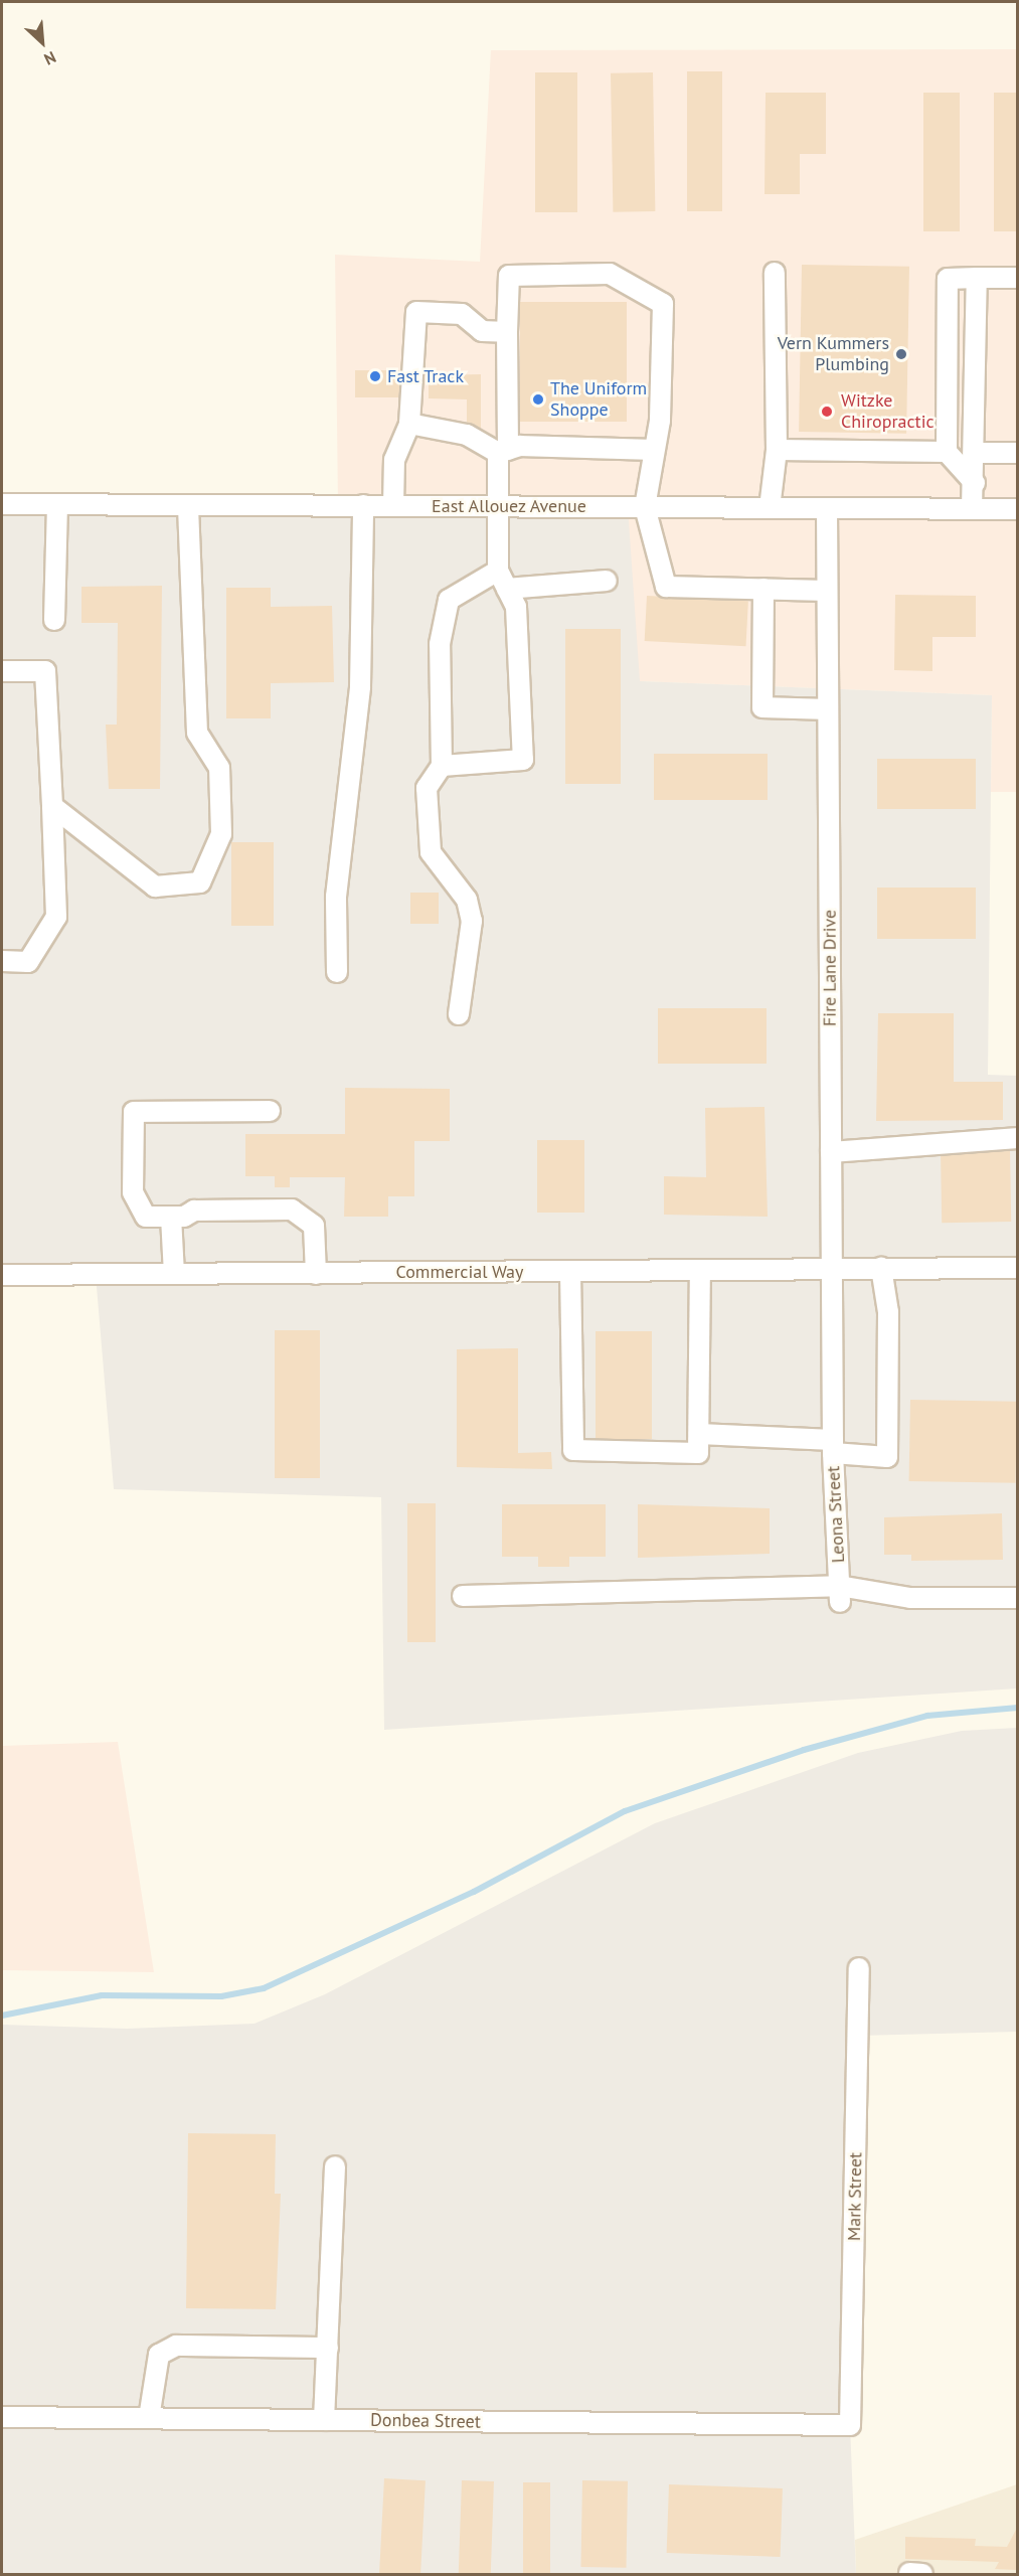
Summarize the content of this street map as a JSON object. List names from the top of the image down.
{
  "streets": {
    "street": [
      "East Allouez Avenue",
      "Fire Lane Drive",
      "Commercial Way",
      "Leona Street",
      "Mark Street",
      "Donbea Street"
    ]
  },
  "crossings": [
    ["East Allouez Avenue", "Fire Lane Drive"],
    ["Fire Lane Drive", "Commercial Way"],
    ["Fire Lane Drive", "Leona Street"],
    ["Mark Street", "Donbea Street"]
  ],
  "places": [
    "Vern Kummers Plumbing",
    "Fast Track",
    "The Uniform Shoppe",
    "Witzke Chiropractic"
  ],
  "north": "bottom right"
}
